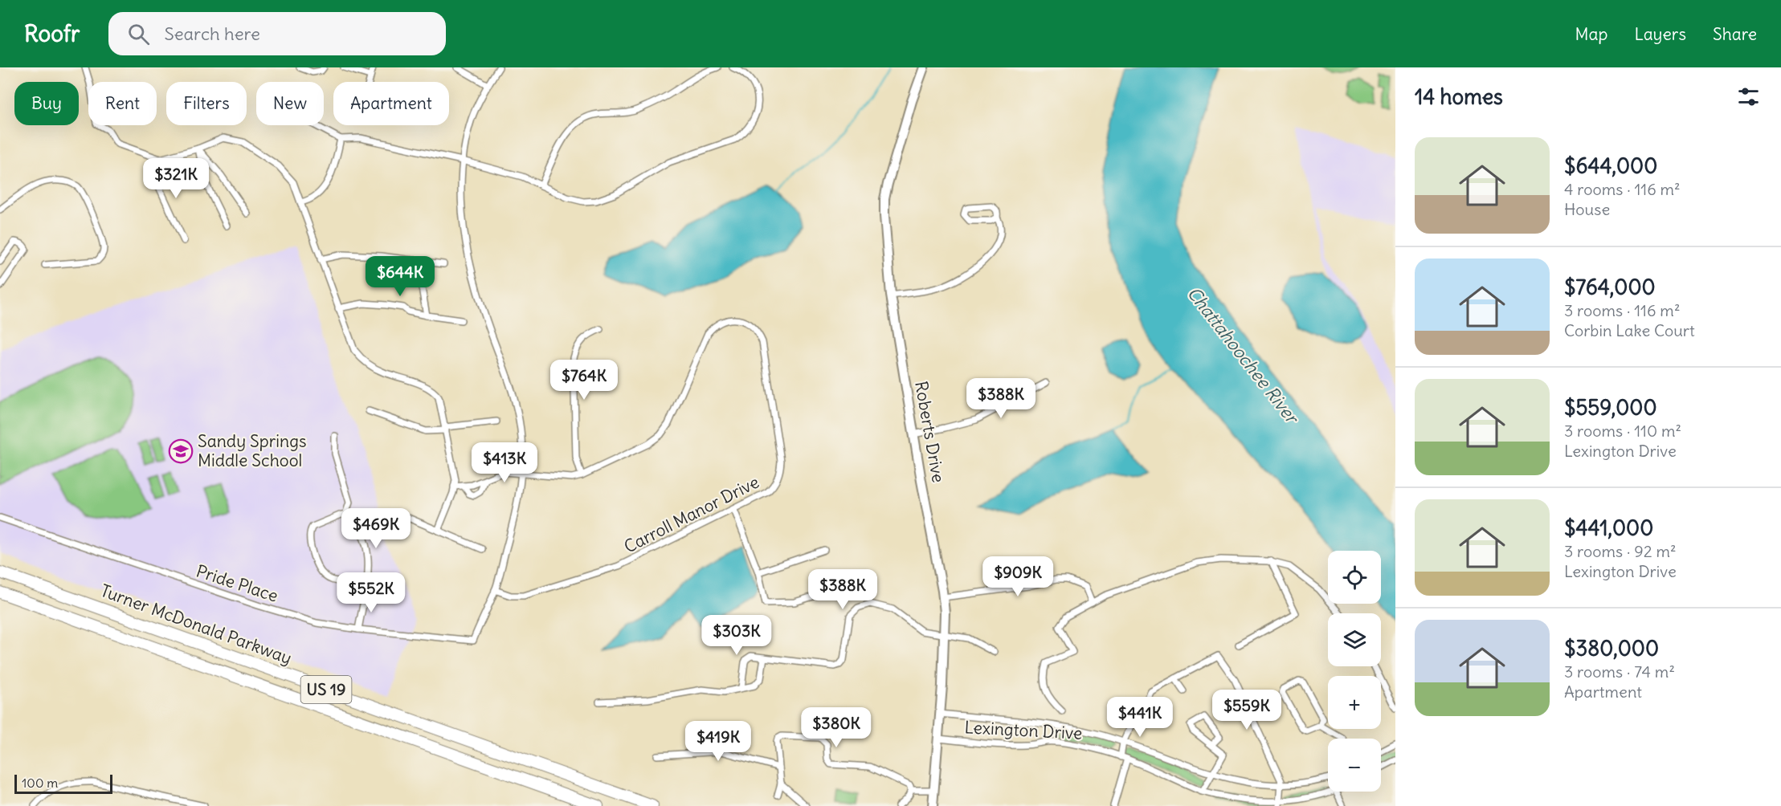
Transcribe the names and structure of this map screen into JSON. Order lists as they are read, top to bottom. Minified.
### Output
{"streets":{"highway":["Turner McDonald Parkway","US 19"],"street":["Roberts Drive","Carroll Manor Drive","Pride Place","Lexington Drive"]},"crossings":[["Roberts Drive","Lexington Drive"],["Carroll Manor Drive","Pride Place"]],"water":["Chattahoochee River"],"places":{"school or university":["Sandy Springs Middle School"]},"scale_bar":"100 m","page":{"header":"Roofr","search":"Search here","nav":["Map","Layers","Share"],"heading":"14 homes","chip":["Buy","Rent","Filters","New","Apartment"],"list":[{"name":"$644,000","note":"4 rooms · 116 m² · House"},{"name":"$764,000","note":"3 rooms · 116 m² · Corbin Lake Court"},{"name":"$559,000","note":"3 rooms · 110 m² · Lexington Drive"},{"name":"$441,000","note":"3 rooms · 92 m² · Lexington Drive"},{"name":"$380,000","note":"3 rooms · 74 m² · Apartment"}],"price":["$321K","$644K","$764K","$388K","$413K","$469K","$909K","$388K","$552K","$303K","$559K","$441K","$380K","$419K"],"map_buttons":["+","−"],"scale":"100 m"}}
